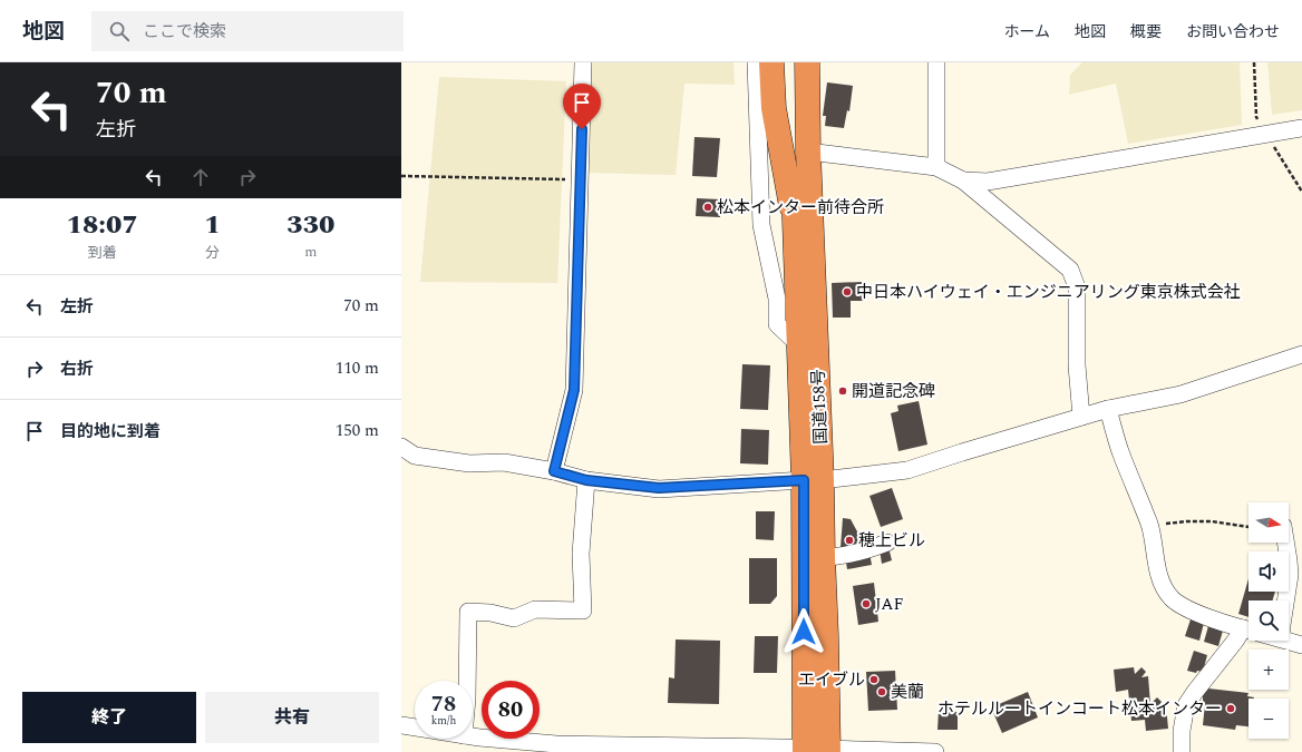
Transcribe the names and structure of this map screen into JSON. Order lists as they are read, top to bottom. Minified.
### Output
{"streets":{"highway":["国道158号"]},"places":["松本インター前待合所","中日本ハイウェイ・エンジニアリング東京株式会社","開道記念碑","穂上ビル","JAF","エイブル","美蘭","ホテルルートインコート松本インター"],"north":"right","page":{"header":"地図","search":"ここで検索","nav":["ホーム","地図","概要","お問い合わせ"],"turn":["70 m","左折"],"eta":["18:07","到着","1","分","330","m"],"list":[{"name":"左折","value":"70 m"},{"name":"右折","value":"110 m"},{"name":"目的地に到着","value":"150 m"}],"map_buttons":["+","−"],"speed":"78 km/h","limit":"80","buttons":["終了","共有"]}}
